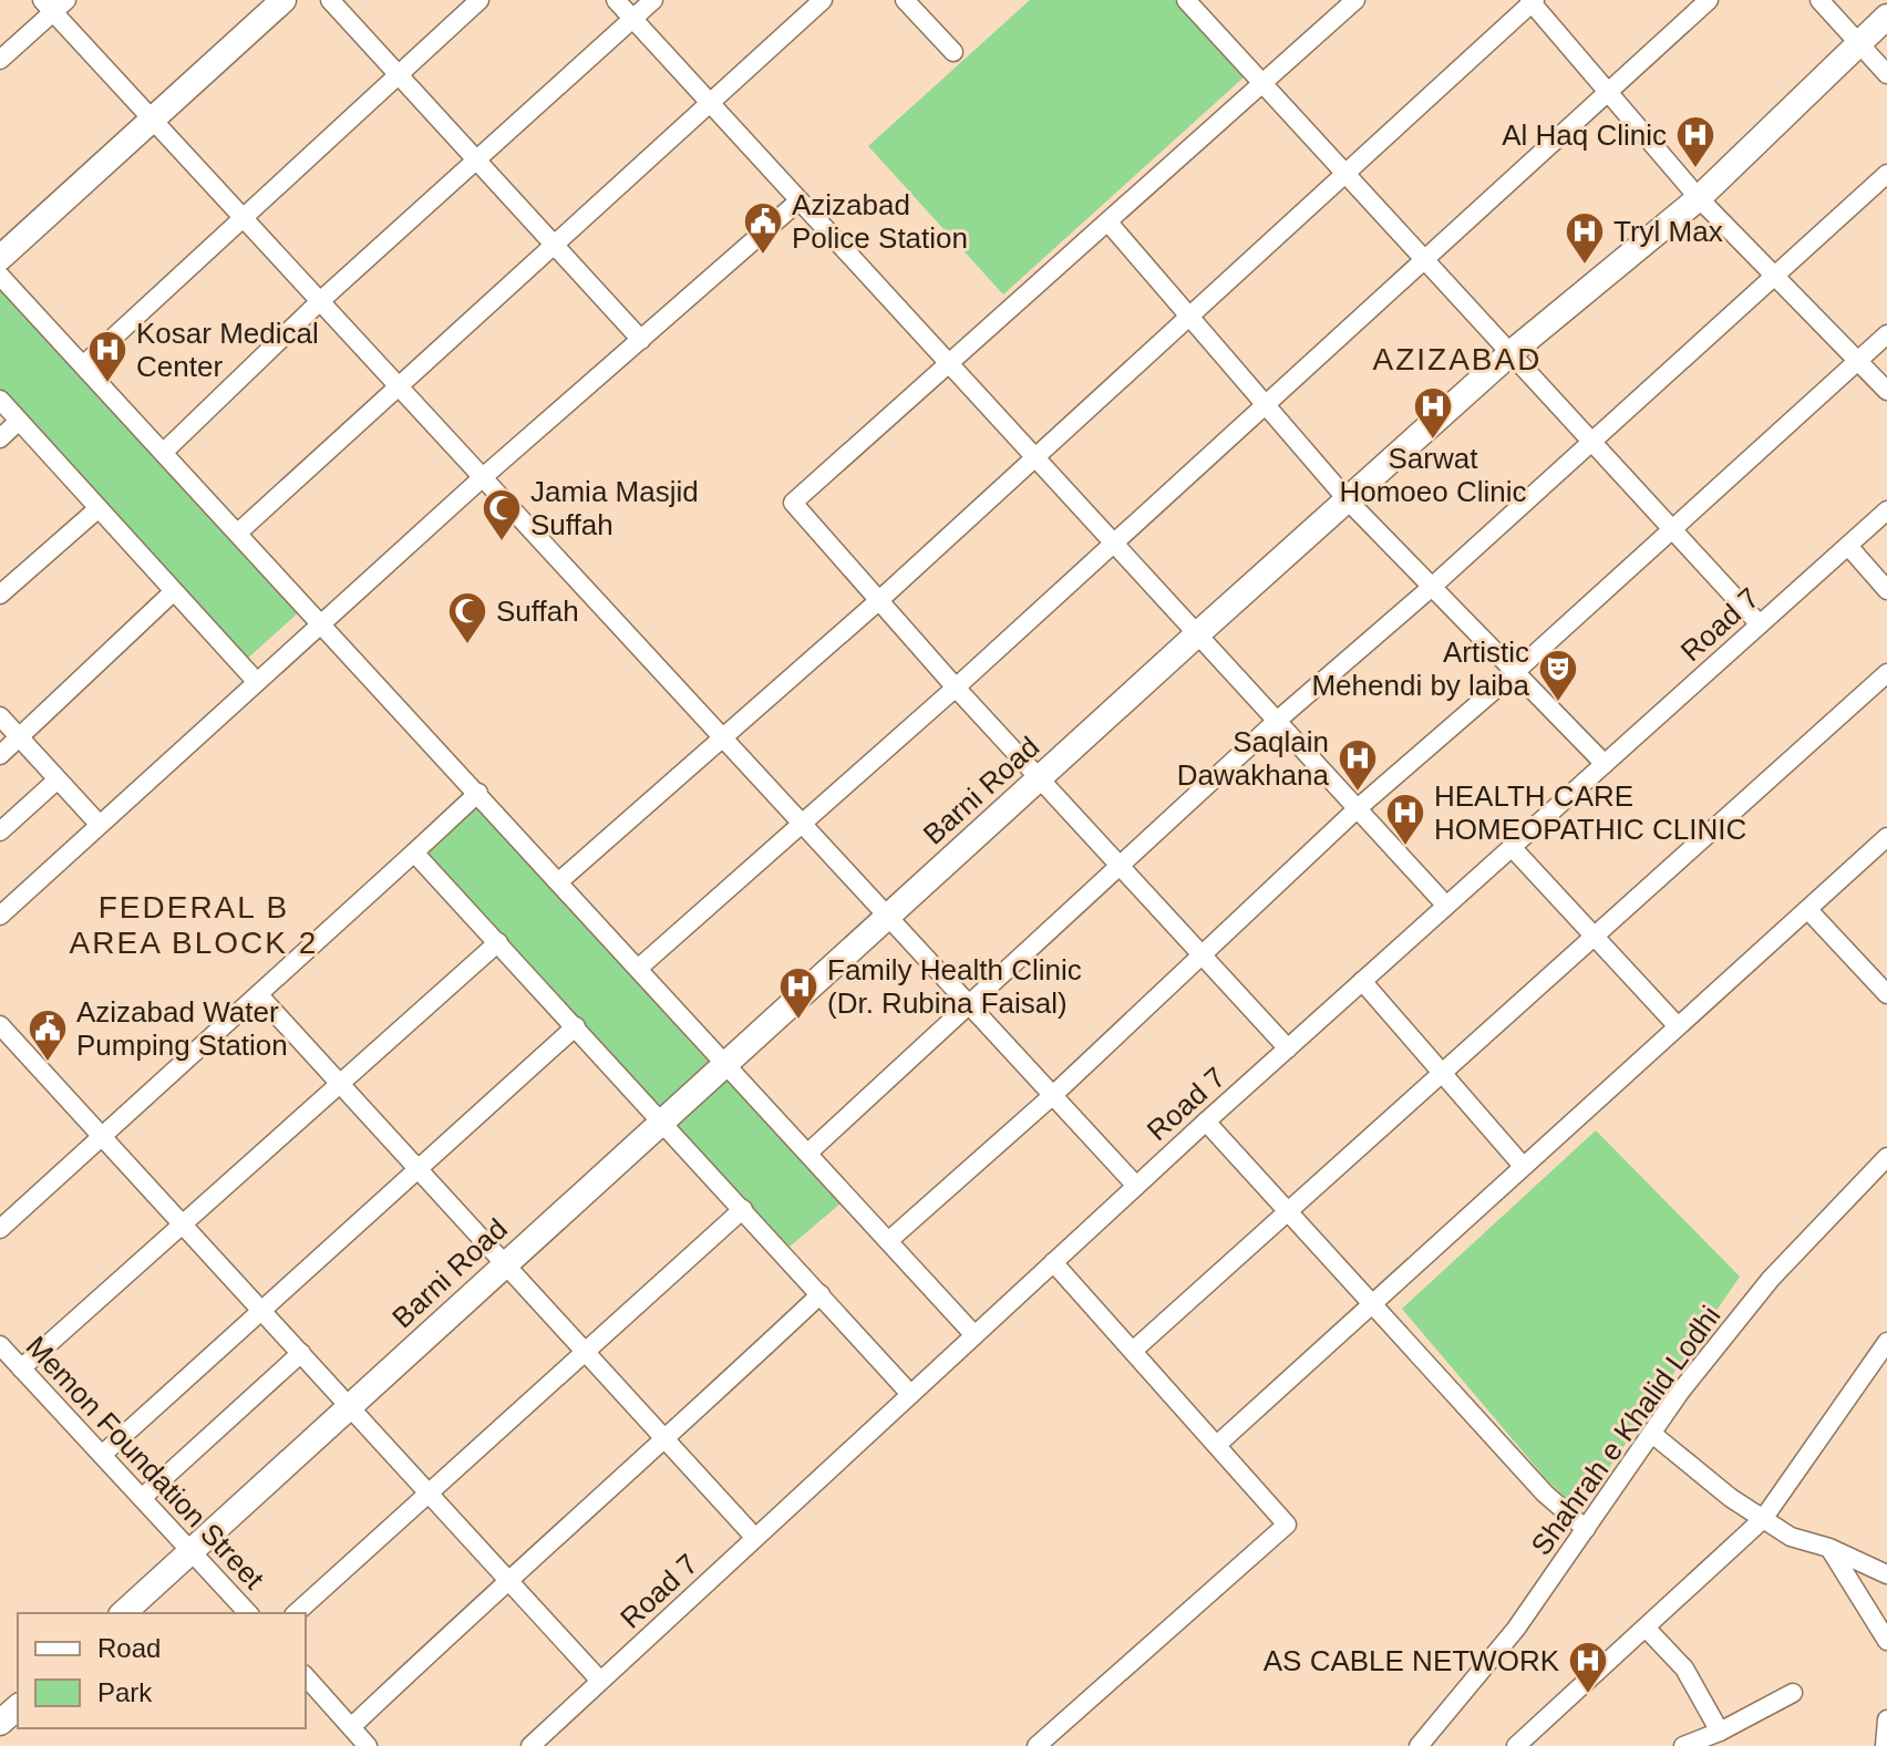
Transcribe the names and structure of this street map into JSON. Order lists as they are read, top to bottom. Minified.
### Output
{"streets":{"street":["Road 7","Barni Road","Shahrah e Khalid Lodhi","Memon Foundation Street"]},"crossings":[["Barni Road","Memon Foundation Street"]],"districts":["AZIZABAD","FEDERAL B AREA BLOCK 2"],"places":{"hospital":["Al Haq Clinic","Tryl Max","Kosar Medical Center","Sarwat Homoeo Clinic","Saqlain Dawakhana","HEALTH CARE HOMEOPATHIC CLINIC","Family Health Clinic (Dr. Rubina Faisal)","AS CABLE NETWORK"],"public building":["Azizabad Police Station","Azizabad Water Pumping Station"],"mosque":["Jamia Masjid Suffah","Suffah"],"theatre":["Artistic Mehendi by laiba"]},"legend":["Road","Park"]}
